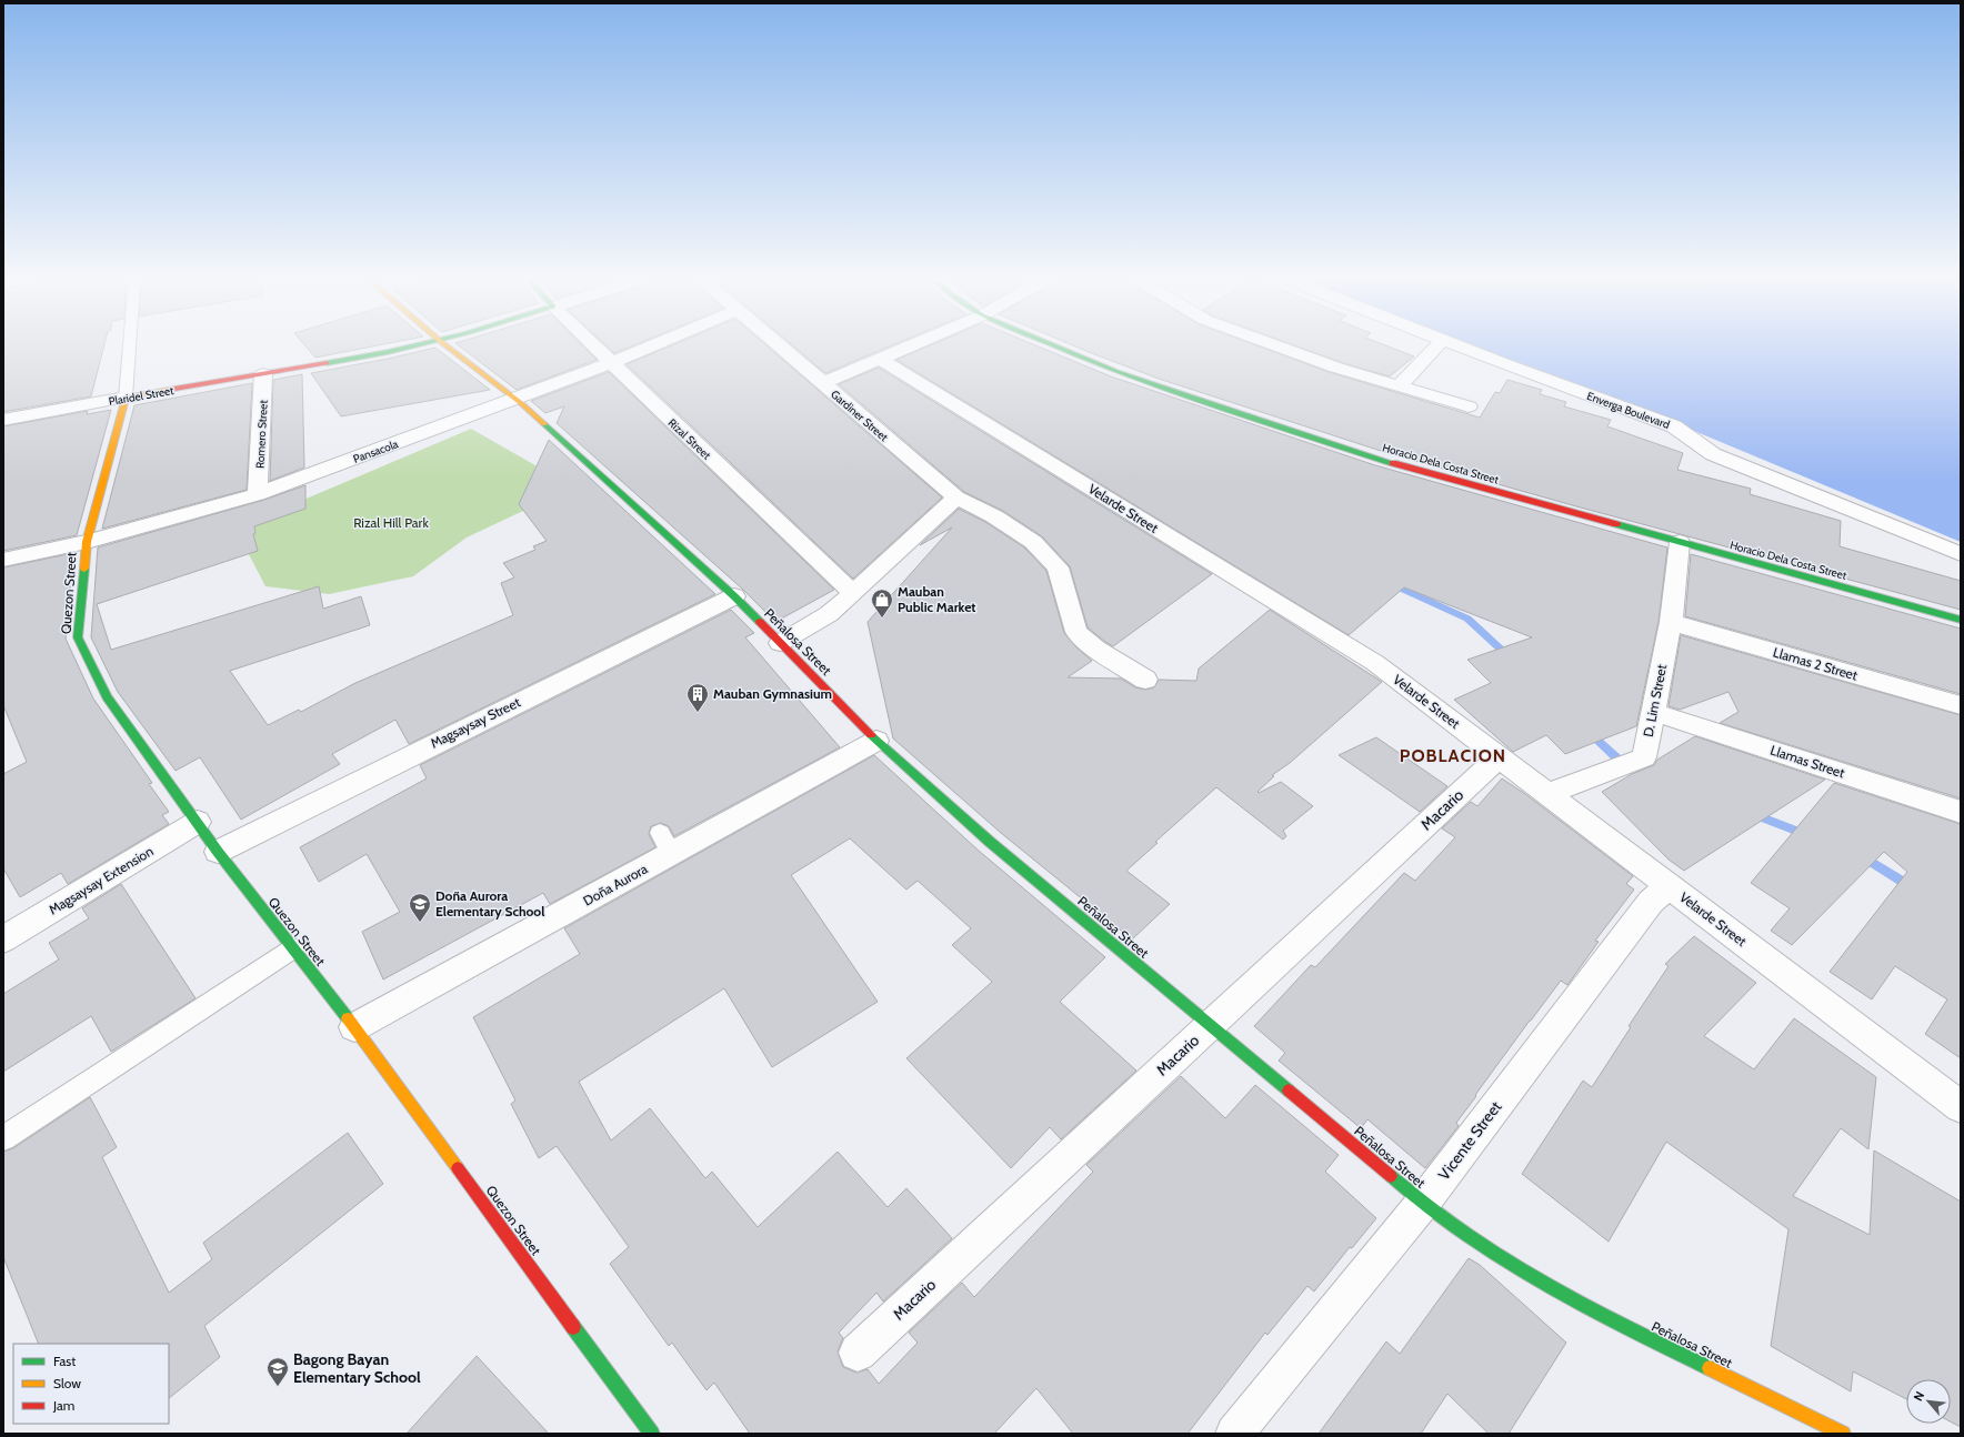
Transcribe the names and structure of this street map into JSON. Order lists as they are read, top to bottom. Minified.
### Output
{"streets":{"street":["Plaridel Street","Enverga Boulevard","Gardiner Street","Romero Street","Rizal Street","Pansacola","Horacio Dela Costa Street","Velarde Street","Quezon Street","Peñalosa Street","Llamas 2 Street","D. Lim Street","Magsaysay Street","Llamas Street","Macario","Magsaysay Extension","Doña Aurora","Vicente Street"]},"crossings":[["Plaridel Street","Romero Street"],["Plaridel Street","Quezon Street"],["Romero Street","Pansacola"],["Rizal Street","Pansacola"],["Pansacola","Quezon Street"],["Pansacola","Peñalosa Street"],["Horacio Dela Costa Street","D. Lim Street"],["Velarde Street","D. Lim Street"],["Velarde Street","Macario"],["Velarde Street","Vicente Street"],["Quezon Street","Magsaysay Street"],["Quezon Street","Magsaysay Extension"],["Quezon Street","Doña Aurora"],["Peñalosa Street","Magsaysay Street"],["Peñalosa Street","Macario"],["Peñalosa Street","Doña Aurora"],["Peñalosa Street","Vicente Street"],["Llamas 2 Street","D. Lim Street"],["D. Lim Street","Llamas Street"]],"districts":["POBLACION"],"parks":["Rizal Hill Park"],"places":{"shop":["Mauban Public Market"],"building":["Mauban Gymnasium"],"school or university":["Doña Aurora Elementary School","Bagong Bayan Elementary School"]},"legend":["Fast","Slow","Jam"],"north":"top left"}
